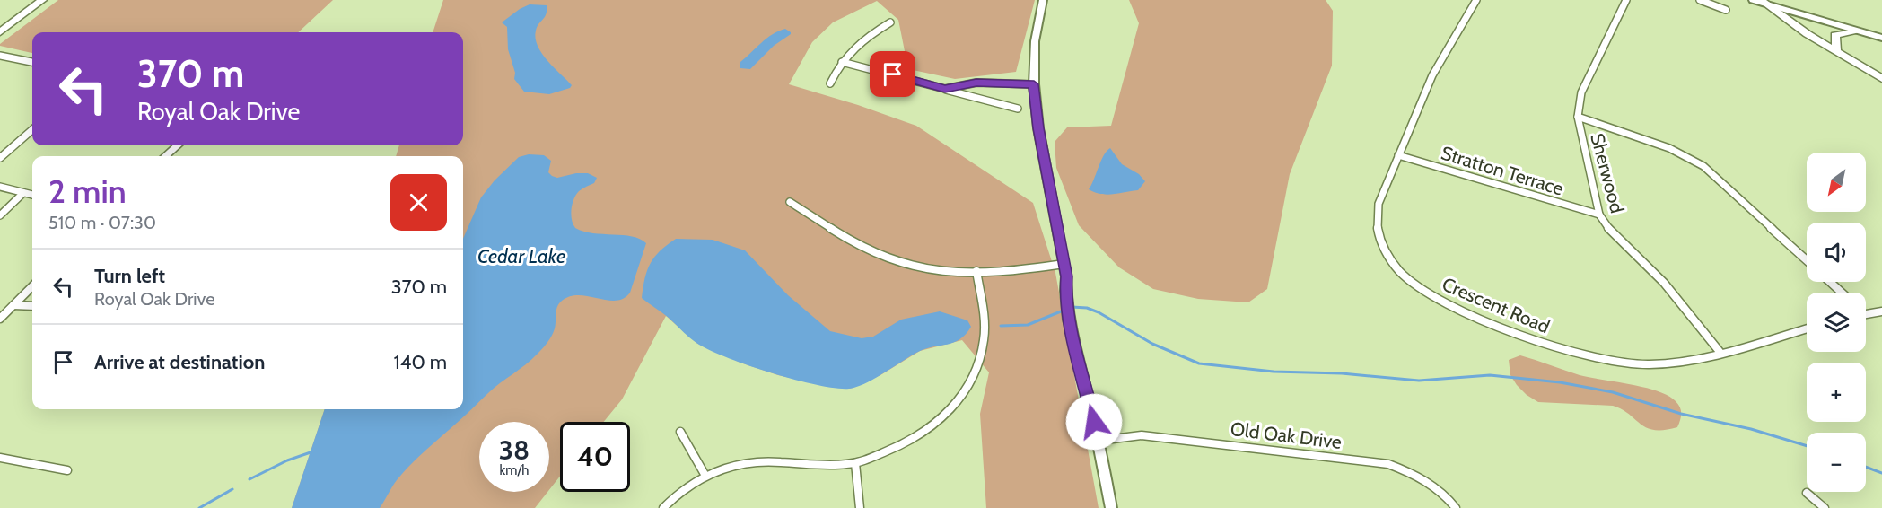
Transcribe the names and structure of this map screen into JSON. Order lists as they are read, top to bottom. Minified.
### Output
{"streets":{"street":["Stratton Terrace","Sherwood","Crescent Road","Old Oak Drive"]},"crossings":[["Stratton Terrace","Sherwood"],["Stratton Terrace","Crescent Road"],["Sherwood","Crescent Road"]],"water":["Cedar Lake"],"north":"bottom left","page":{"turn":["370 m","Royal Oak Drive"],"map_buttons":["+","−"],"heading":["2 min","510 m · 07:30"],"list":[{"name":"Turn left","note":"Royal Oak Drive","value":"370 m"},{"name":"Arrive at destination","value":"140 m"}],"speed":"38 km/h","limit":"40"}}
